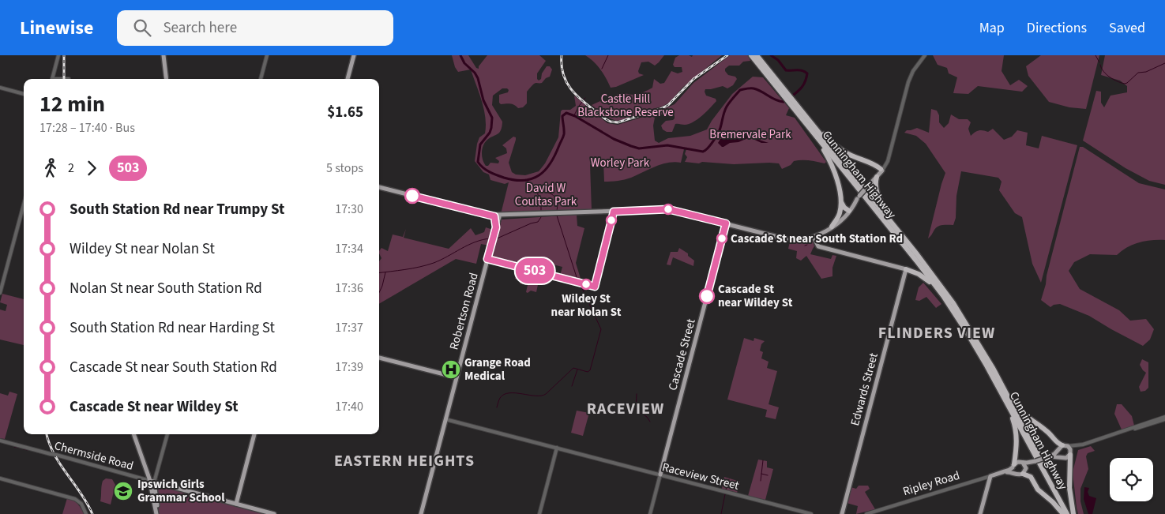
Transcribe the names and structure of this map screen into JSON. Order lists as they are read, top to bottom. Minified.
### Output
{"streets":{"highway":["Cunningham Highway"],"main road":["Robertson Road","Cascade Street","Edwards Street","Chermside Road","Ripley Road"],"street":["Raceview Street"]},"crossings":[["Robertson Road","Raceview Street"],["Cascade Street","Raceview Street"]],"districts":["FLINDERS VIEW","RACEVIEW","EASTERN HEIGHTS"],"parks":["Castle Hill Blackstone Reserve","Bremervale Park","Worley Park","David W Coultas Park"],"places":{"other":["Cascade St near South Station Rd","Wildey St near Nolan St","Cascade St near Wildey St"],"hospital":["Grange Road Medical"],"school or university":["Ipswich Girls Grammar School"]},"lines":["bus line 503"],"page":{"header":"Linewise","search":"Search here","nav":["Map","Directions","Saved"],"on_map":"503","heading":["12 min","17:28 – 17:40 · Bus","$1.65"],"legs":["2","503","5 stops"],"list":[{"name":"South Station Rd near Trumpy St","value":"17:30"},{"name":"Wildey St near Nolan St","value":"17:34"},{"name":"Nolan St near South Station Rd","value":"17:36"},{"name":"South Station Rd near Harding St","value":"17:37"},{"name":"Cascade St near South Station Rd","value":"17:39"},{"name":"Cascade St near Wildey St","value":"17:40"}]}}
